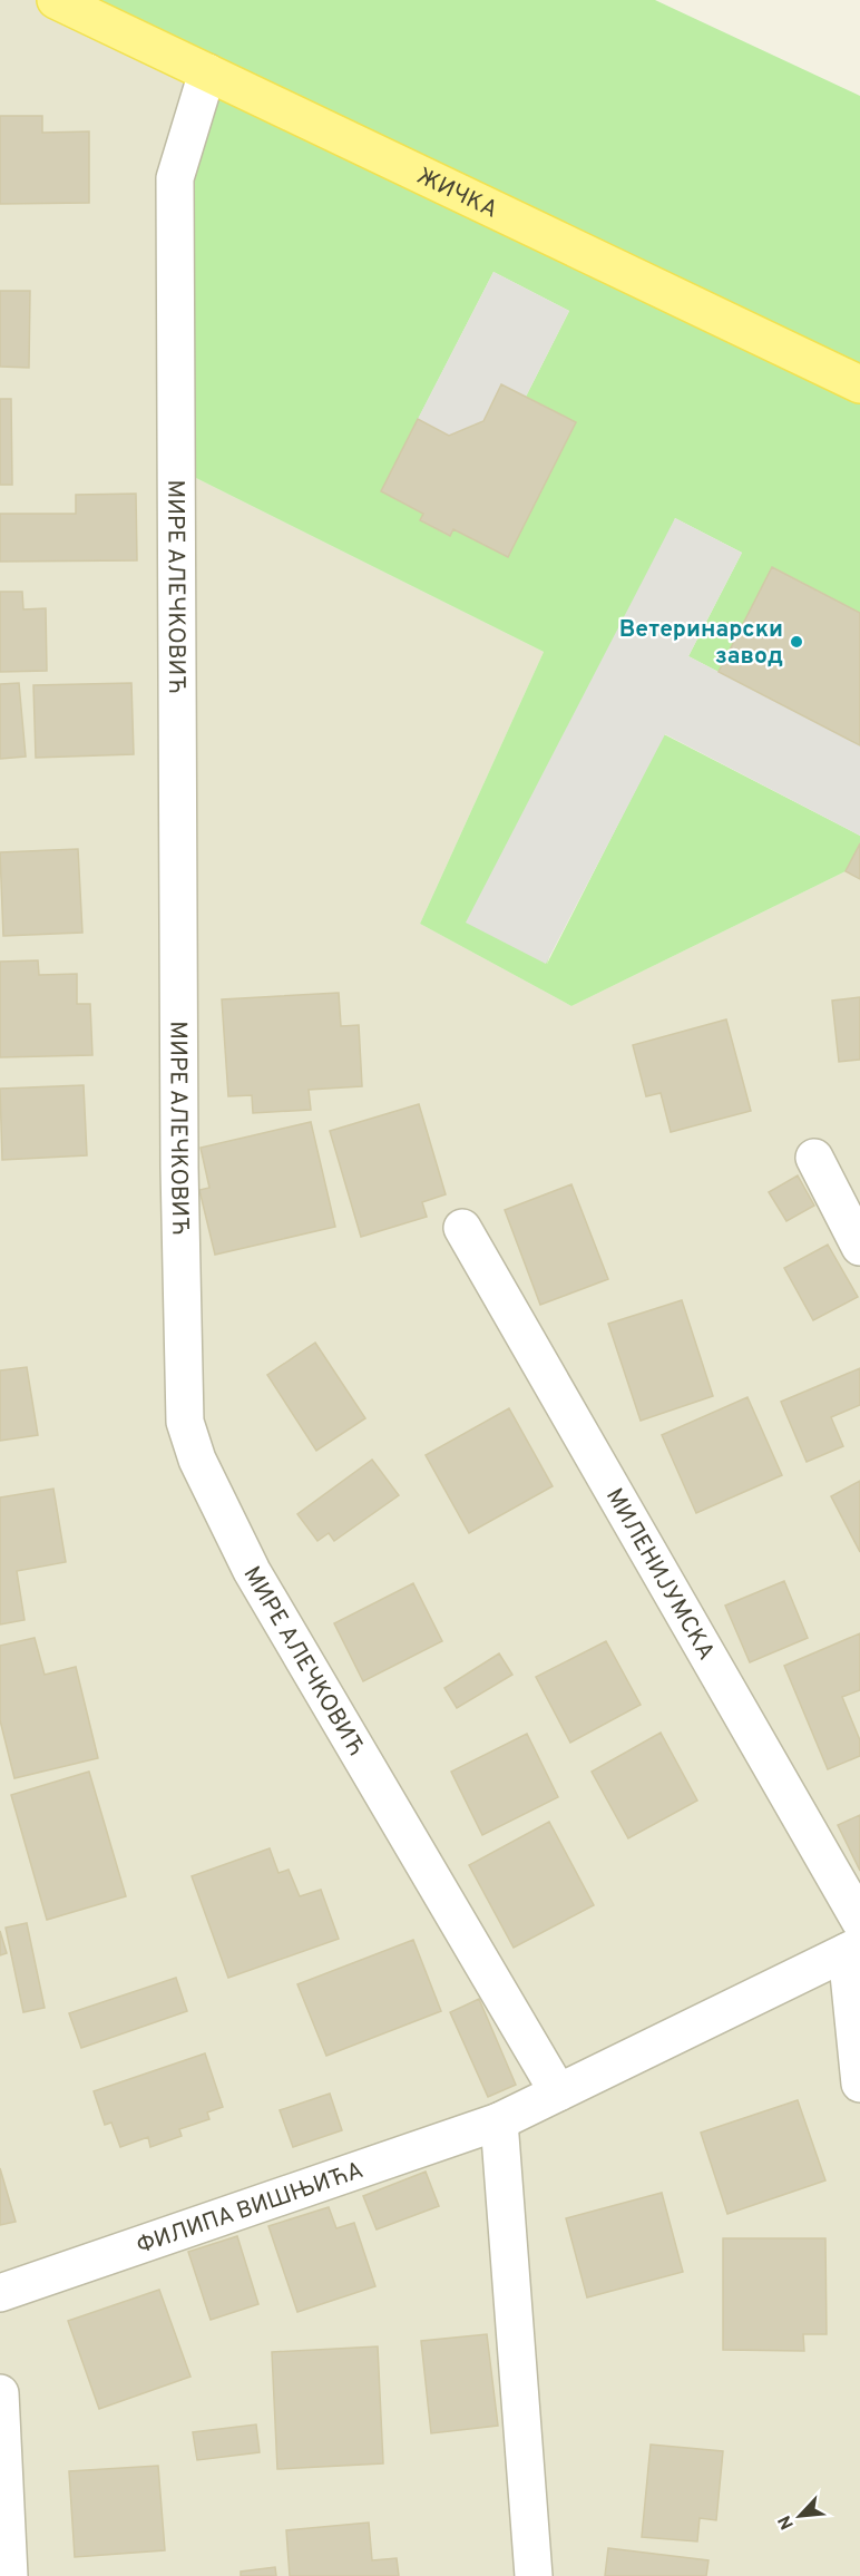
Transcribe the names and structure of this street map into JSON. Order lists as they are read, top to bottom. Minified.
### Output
{"streets":{"main road":["ЖИЧКА"],"street":["МИРЕ АЛЕЧКОВИЋ","МИЛЕНИЈУМСКА","ФИЛИПА ВИШЊИЋА"]},"crossings":[["ЖИЧКА","МИРЕ АЛЕЧКОВИЋ"],["МИРЕ АЛЕЧКОВИЋ","ФИЛИПА ВИШЊИЋА"],["МИЛЕНИЈУМСКА","ФИЛИПА ВИШЊИЋА"]],"places":["Ветеринарски завод"],"north":"bottom left"}
